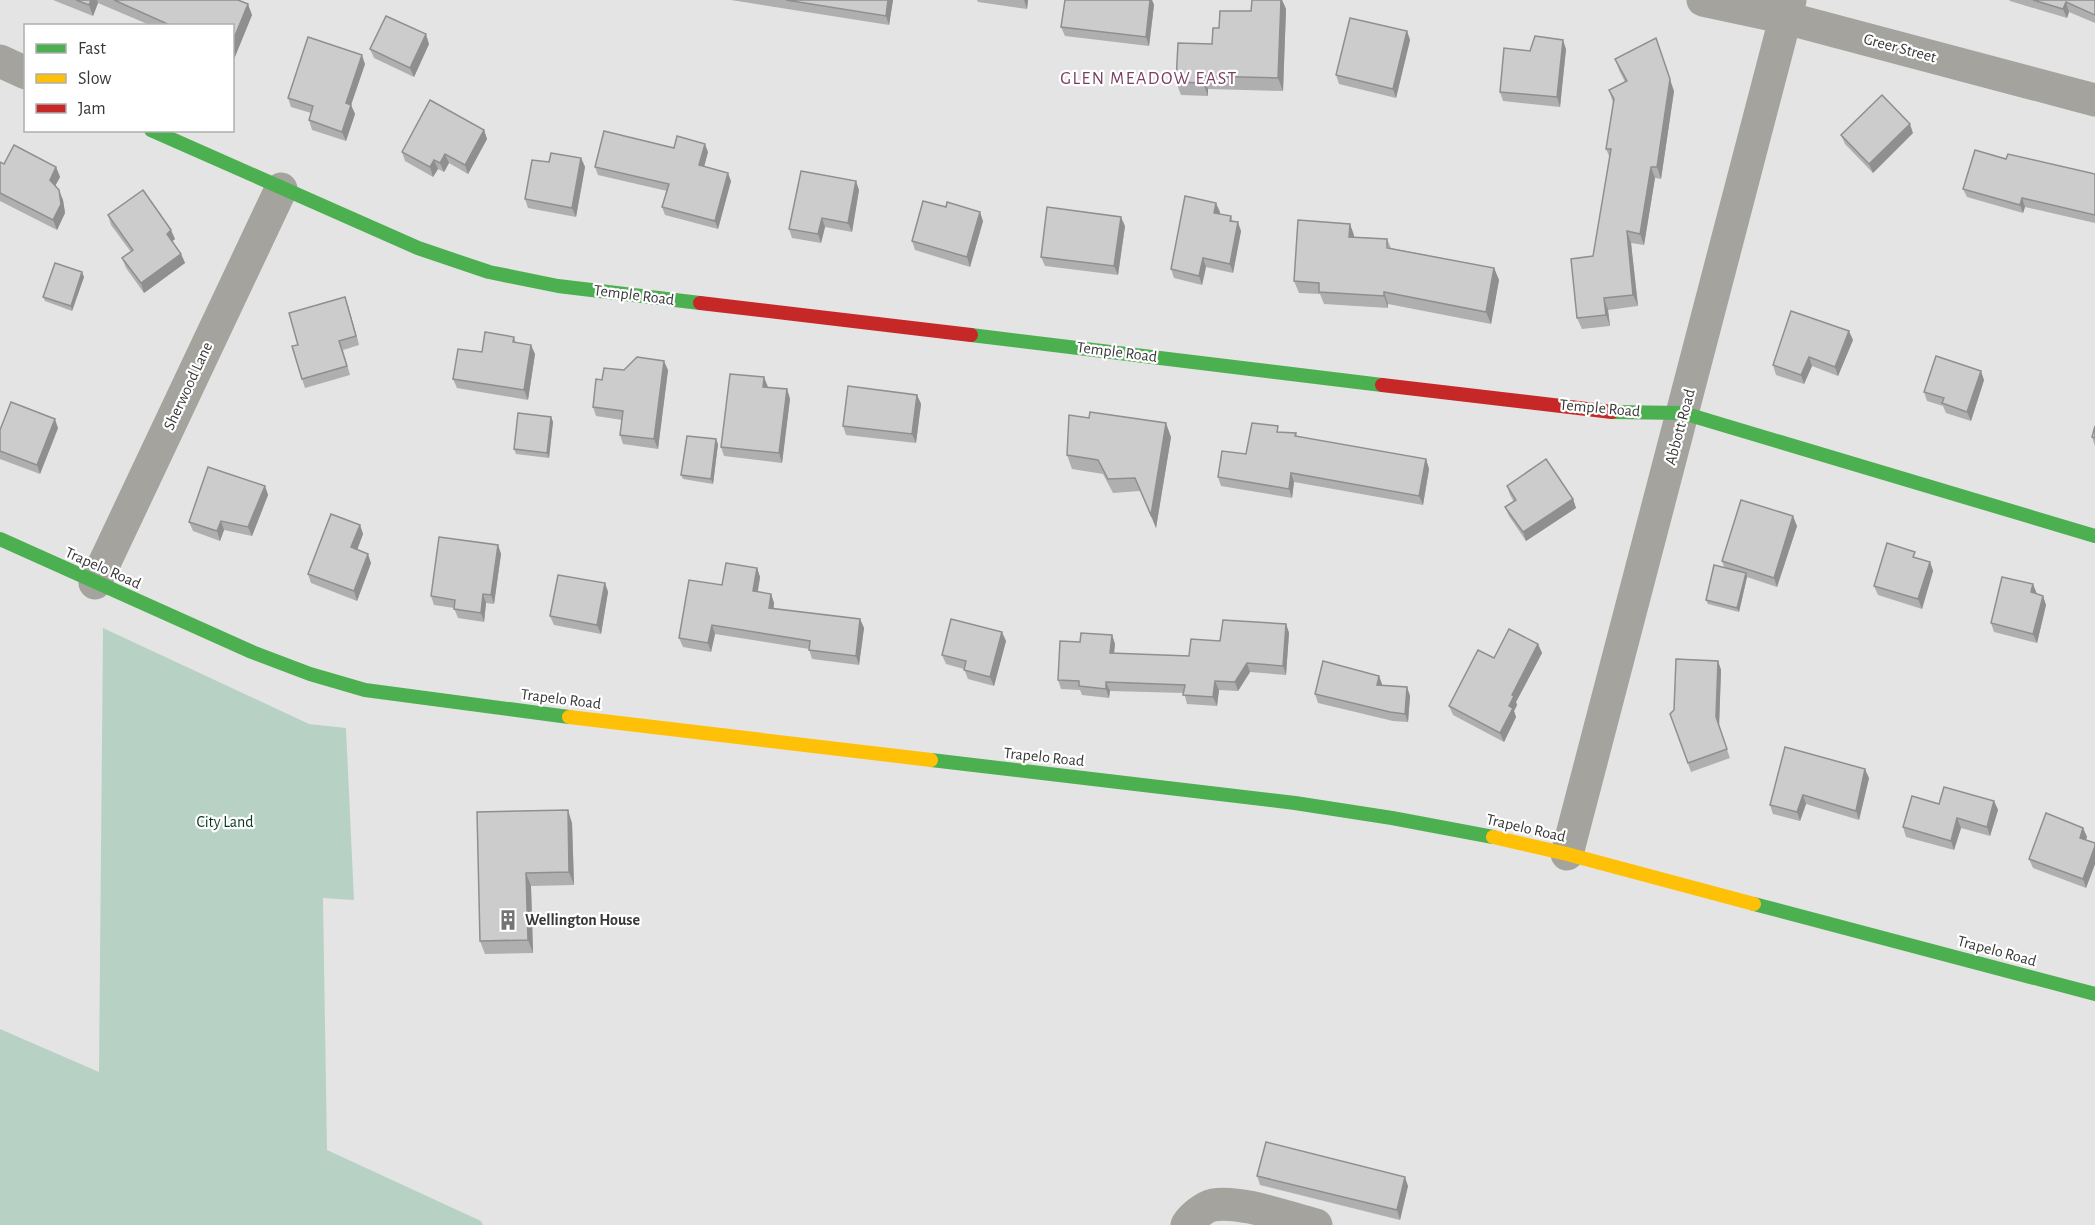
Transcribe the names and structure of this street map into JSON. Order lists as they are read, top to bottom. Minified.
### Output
{"streets":{"main road":["Temple Road","Trapelo Road"],"street":["Greer Street","Sherwood Lane","Abbott Road"]},"crossings":[["Greer Street","Abbott Road"],["Temple Road","Sherwood Lane"],["Temple Road","Abbott Road"],["Sherwood Lane","Trapelo Road"],["Abbott Road","Trapelo Road"]],"districts":["GLEN MEADOW EAST"],"parks":["City Land"],"places":{"building":["Wellington House"]},"legend":["Fast","Slow","Jam"]}
